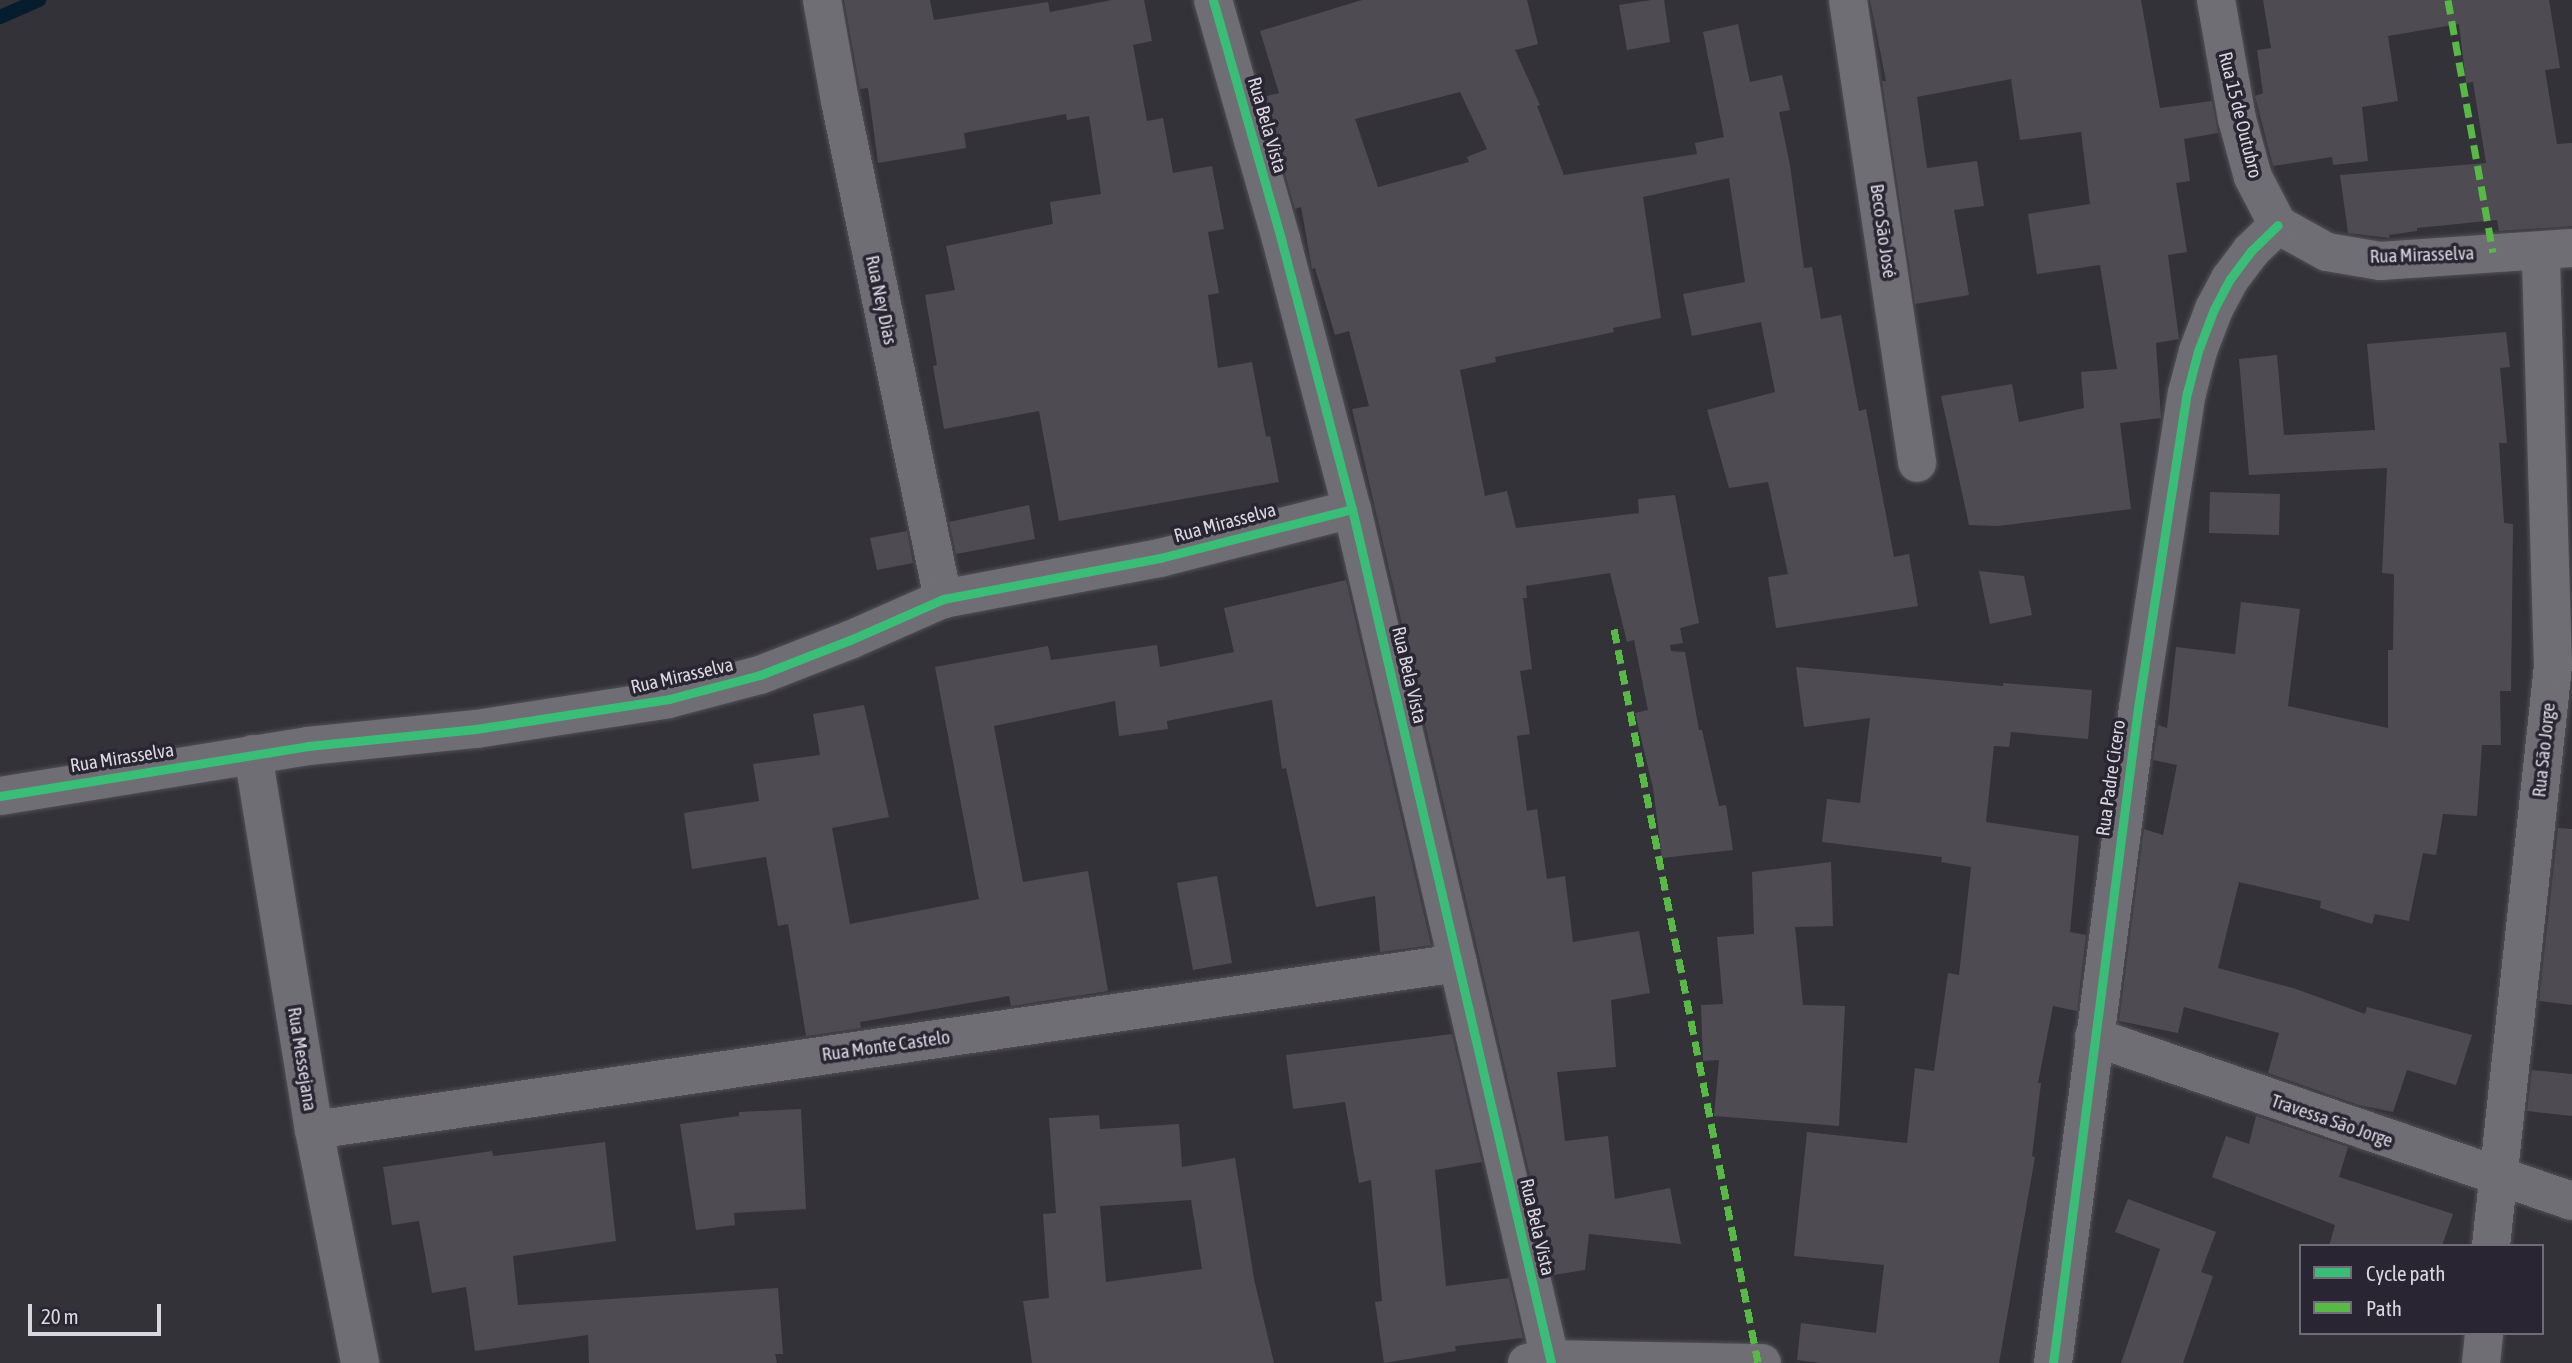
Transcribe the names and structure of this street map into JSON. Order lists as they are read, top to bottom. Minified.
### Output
{"streets":{"street":["Rua 15 de Outubro","Rua Bela Vista","Beco São José","Rua Mirasselva","Rua Ney Dias","Rua São Jorge","Rua Padre Cicero","Rua Monte Castelo","Rua Messejana","Travessa São Jorge"]},"crossings":[["Rua 15 de Outubro","Rua Mirasselva"],["Rua 15 de Outubro","Rua Padre Cicero"],["Rua Bela Vista","Rua Mirasselva"],["Rua Bela Vista","Rua Monte Castelo"],["Rua Mirasselva","Rua Ney Dias"],["Rua Mirasselva","Rua São Jorge"],["Rua Mirasselva","Rua Padre Cicero"],["Rua Mirasselva","Rua Messejana"],["Rua São Jorge","Travessa São Jorge"],["Rua Padre Cicero","Travessa São Jorge"],["Rua Monte Castelo","Rua Messejana"]],"legend":["Cycle path","Path"],"scale_bar":"20 m"}
